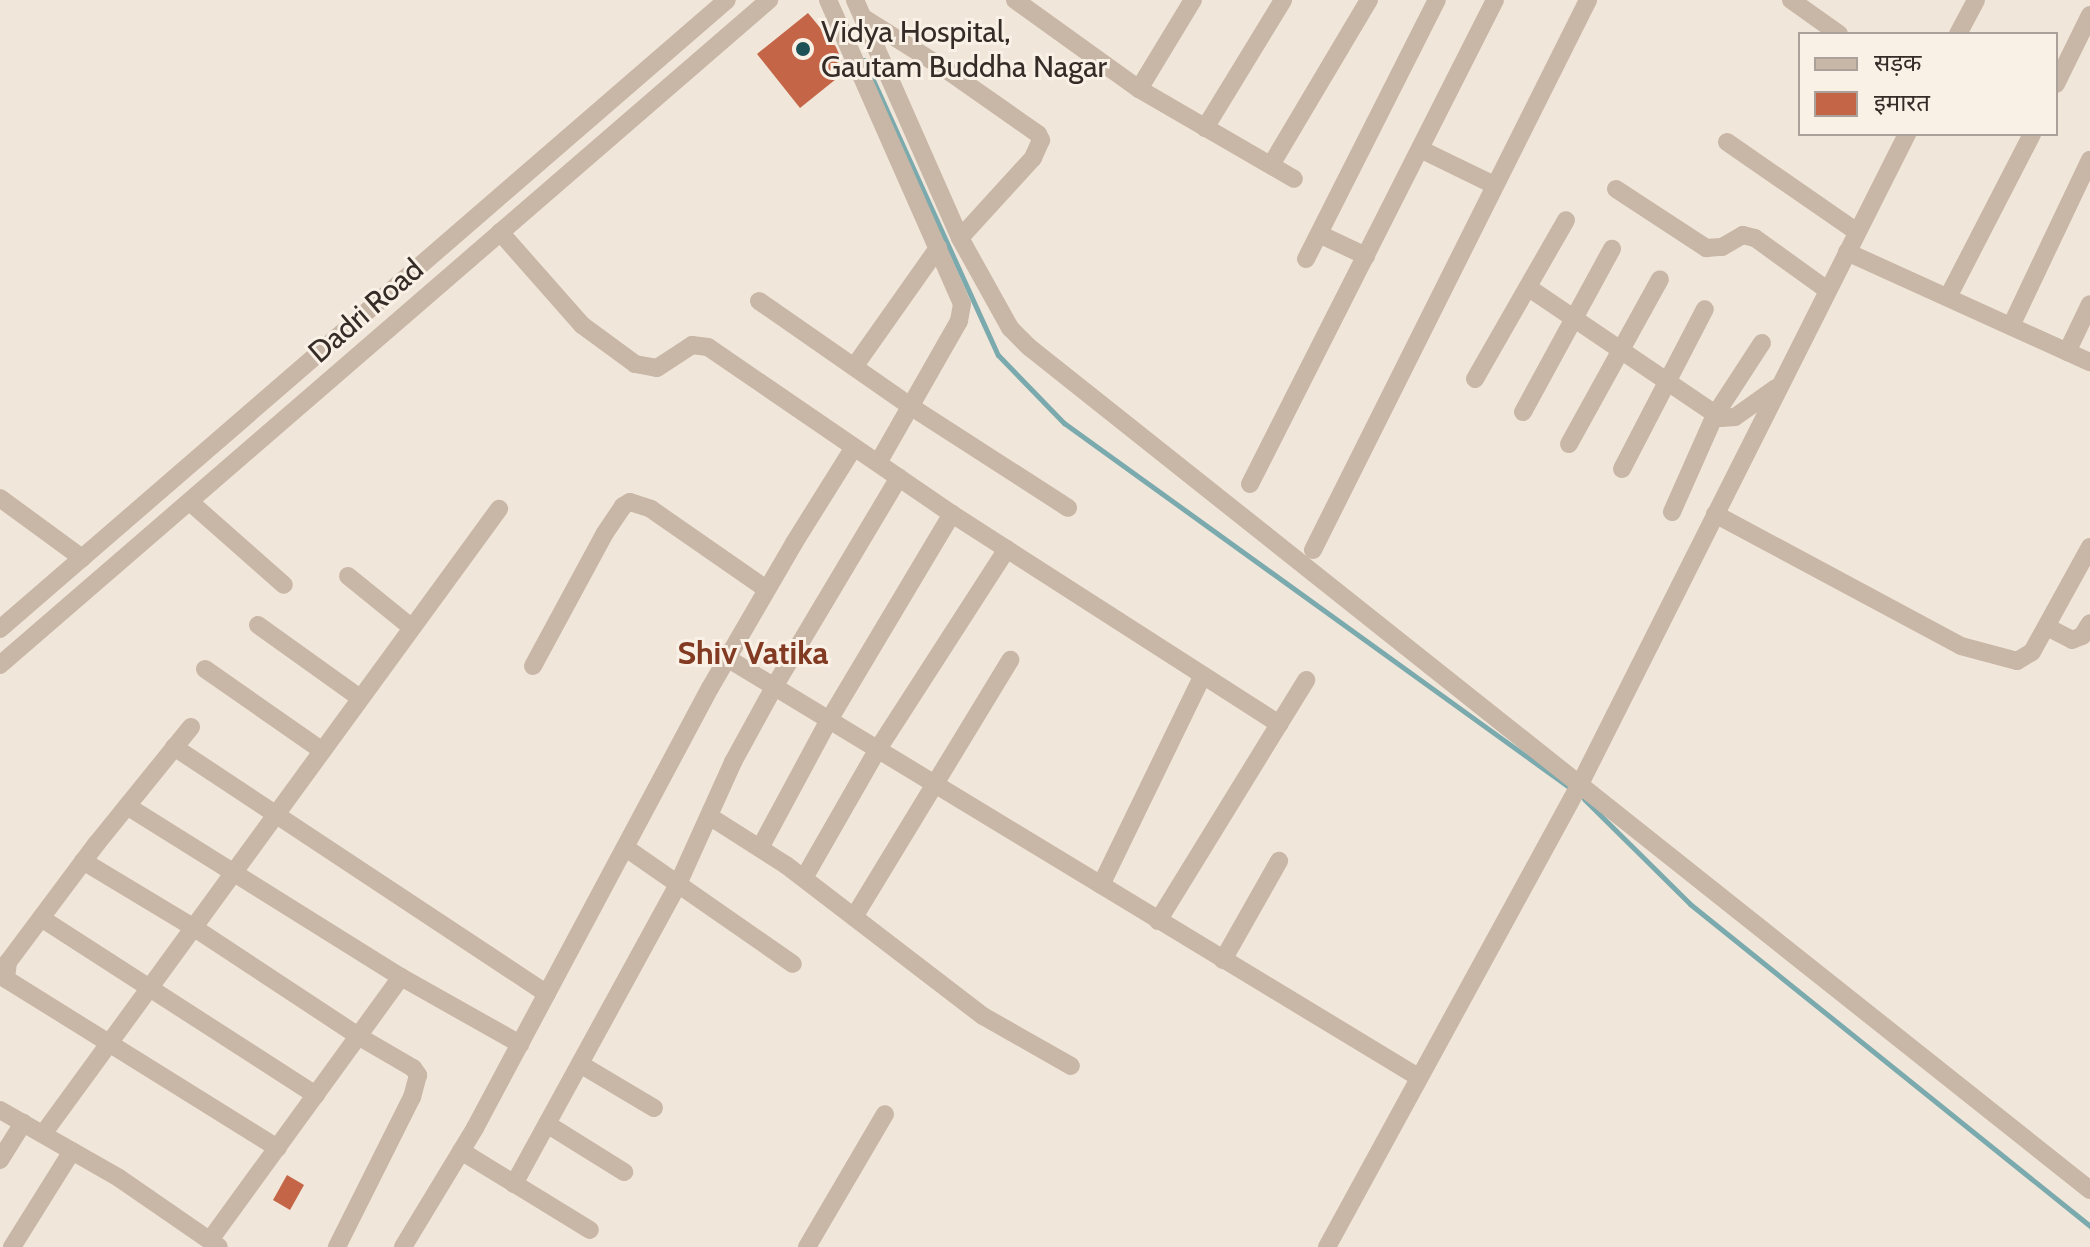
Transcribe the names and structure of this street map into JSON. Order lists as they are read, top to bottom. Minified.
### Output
{"streets":{"street":["Dadri Road"]},"districts":["Shiv Vatika"],"places":["Vidya Hospital, Gautam Buddha Nagar"],"legend":["सड़क","इमारत"]}
